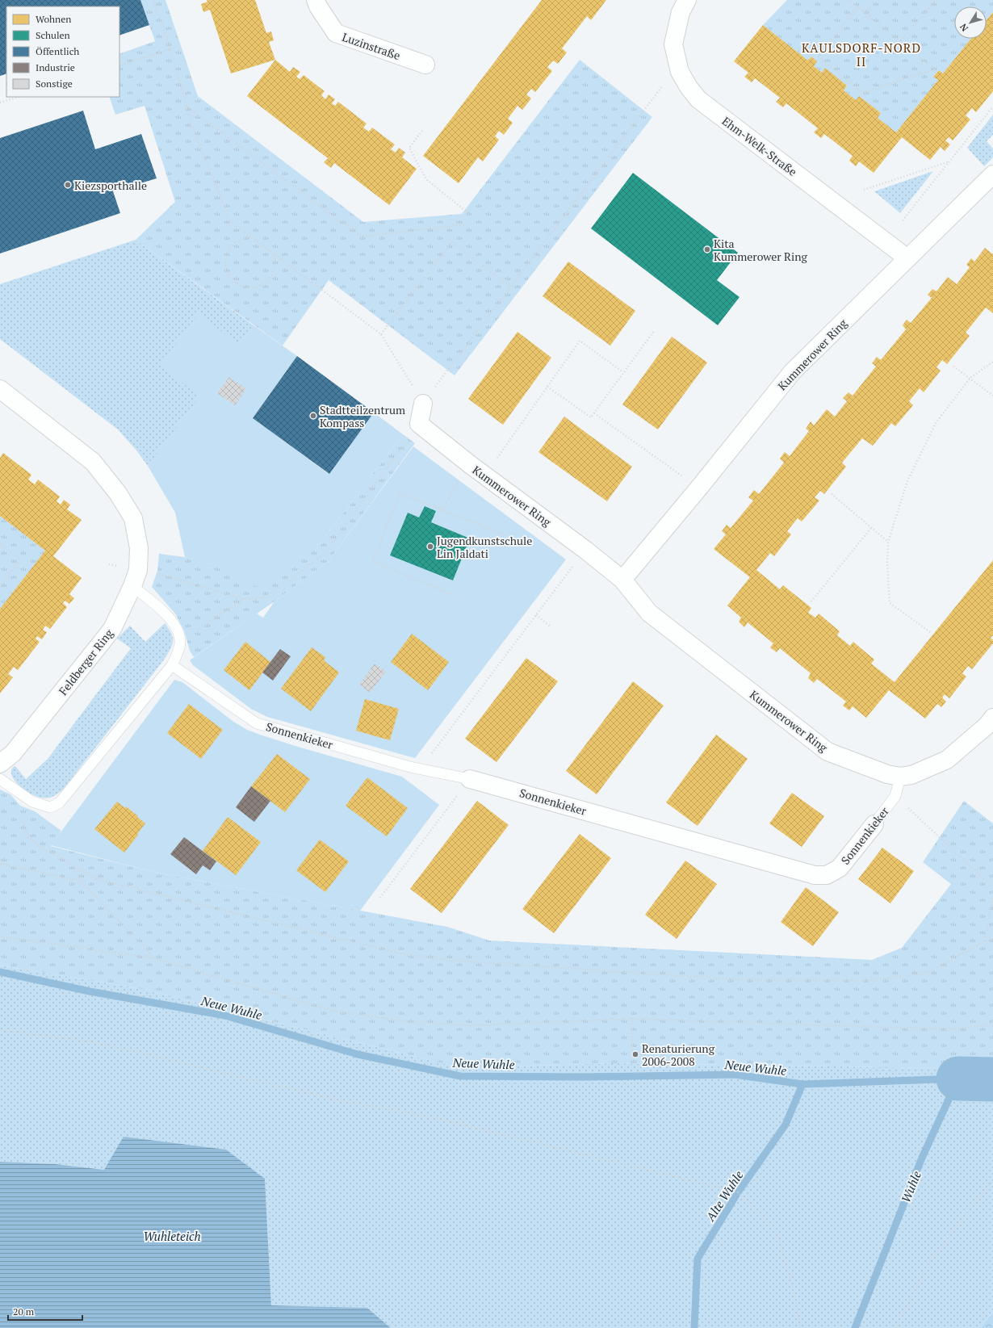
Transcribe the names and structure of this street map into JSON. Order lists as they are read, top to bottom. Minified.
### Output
{"streets":{"street":["Luzinstraße","Ehm-Welk-Straße","Kummerower Ring","Feldberger Ring","Sonnenkieker"]},"crossings":[["Ehm-Welk-Straße","Kummerower Ring"],["Kummerower Ring","Sonnenkieker"]],"districts":["KAULSDORF-NORD II"],"water":["Neue Wuhle","Wuhle","Alte Wuhle","Wuhleteich"],"places":["Kiezsporthalle","Kita Kummerower Ring","Stadtteilzentrum Kompass","Jugendkunstschule Lin Jaldati","Renaturierung 2006-2008"],"legend":["Wohnen","Schulen","Öffentlich","Industrie","Sonstige"],"scale_bar":"20 m","north":"bottom left"}
